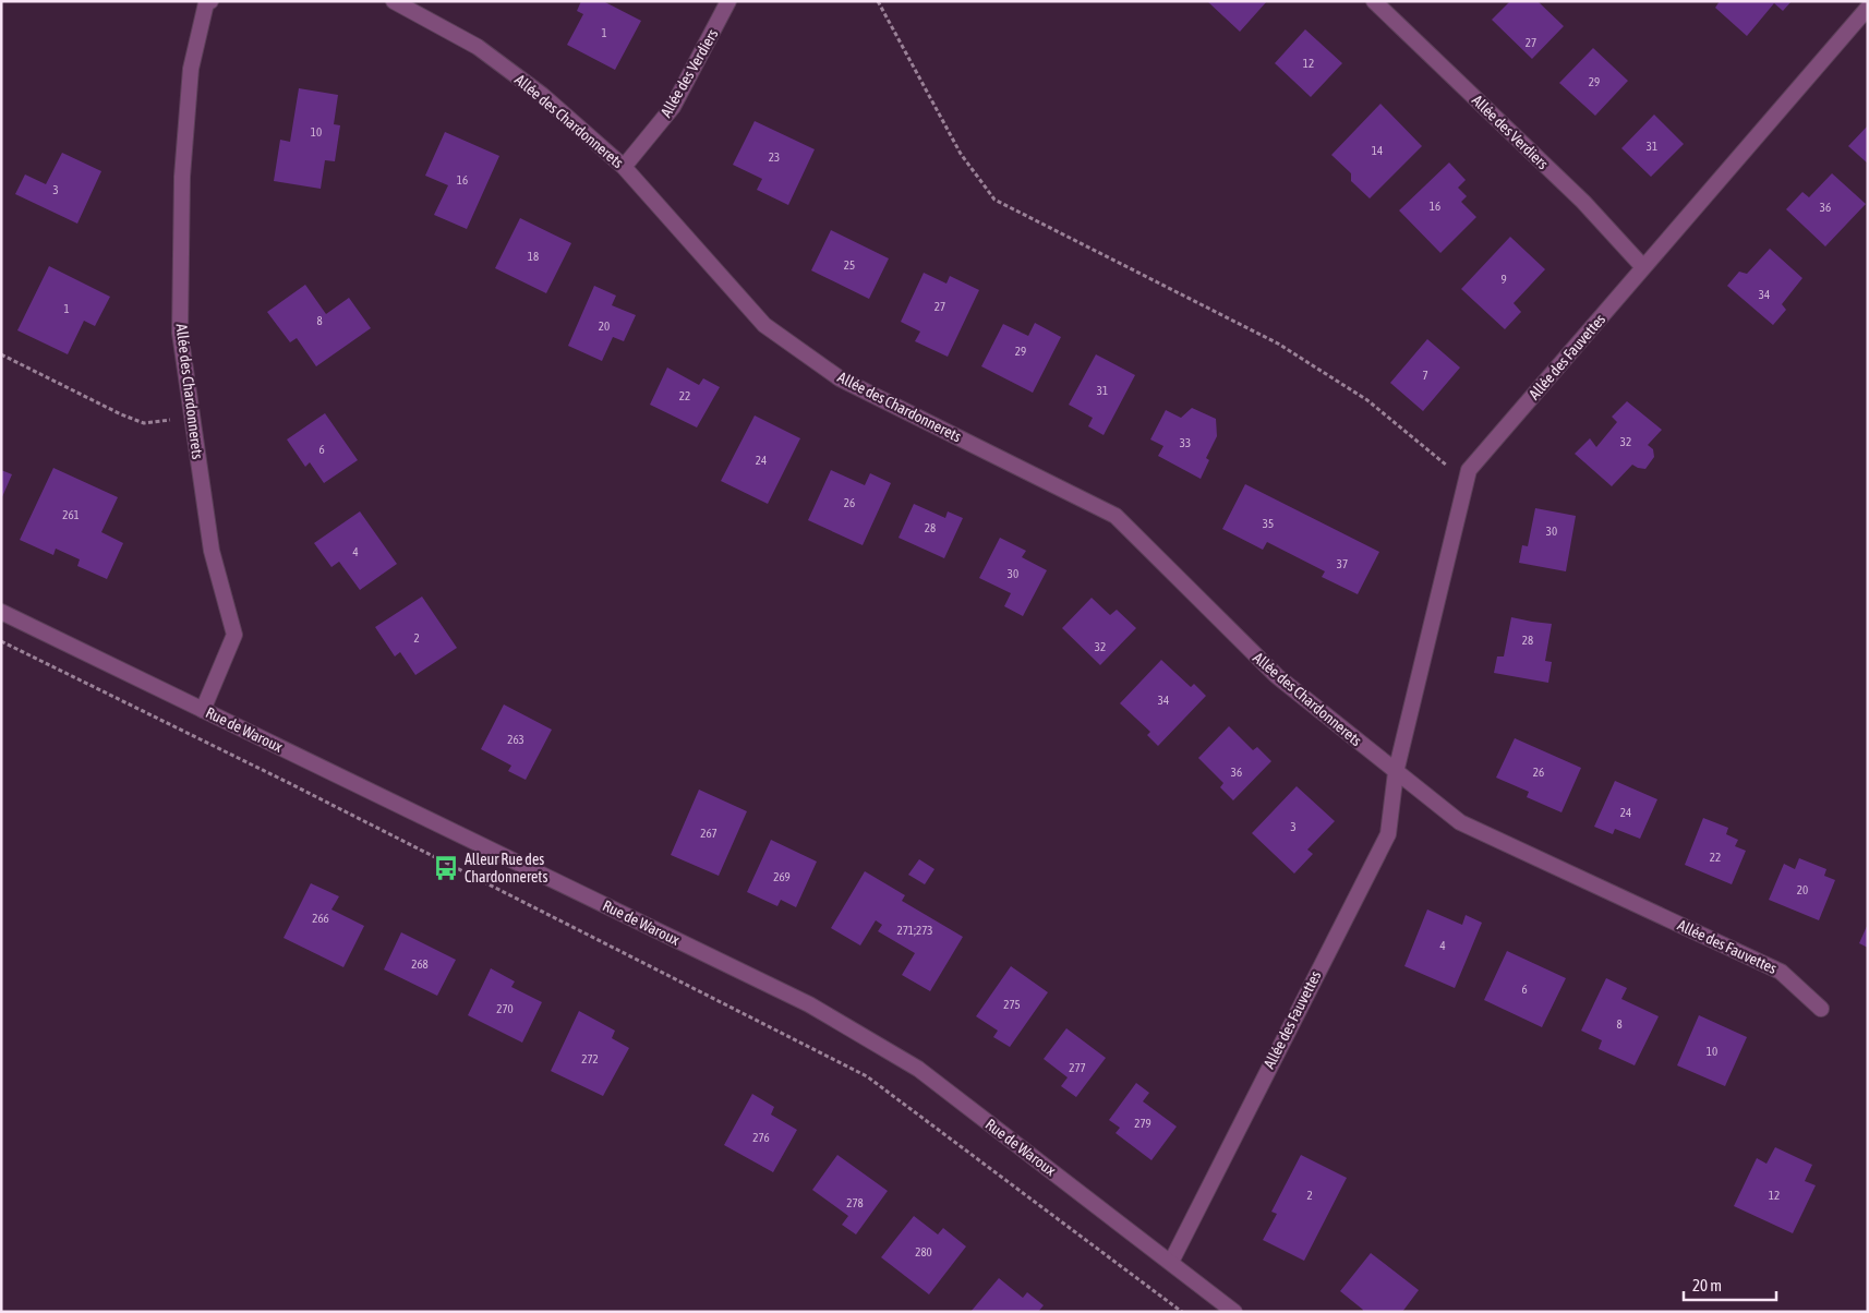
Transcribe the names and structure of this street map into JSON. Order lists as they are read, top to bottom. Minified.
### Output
{"streets":{"street":["Allée des Verdiers","Allée des Chardonnerets","Allée des Fauvettes","Rue de Waroux"]},"crossings":[["Allée des Verdiers","Allée des Chardonnerets"],["Allée des Verdiers","Allée des Fauvettes"],["Allée des Chardonnerets","Allée des Fauvettes"],["Allée des Chardonnerets","Rue de Waroux"],["Allée des Fauvettes","Rue de Waroux"]],"places":{"bus stop":["Alleur Rue des Chardonnerets"]},"house_numbers":["1","27","12","29","10","31","14","23","16","3","16","36","18","25","9","34","27","1","8","20","29","7","31","22","32","33","6","24","26","261","35","28","30","4","37","30","2","28","32","34","263","36","26","24","3","267","22","269","20","266","271;273","4","268","6","275","270","8","10","272","277","279","276","2","12","278","280"],"scale_bar":"20 m"}
